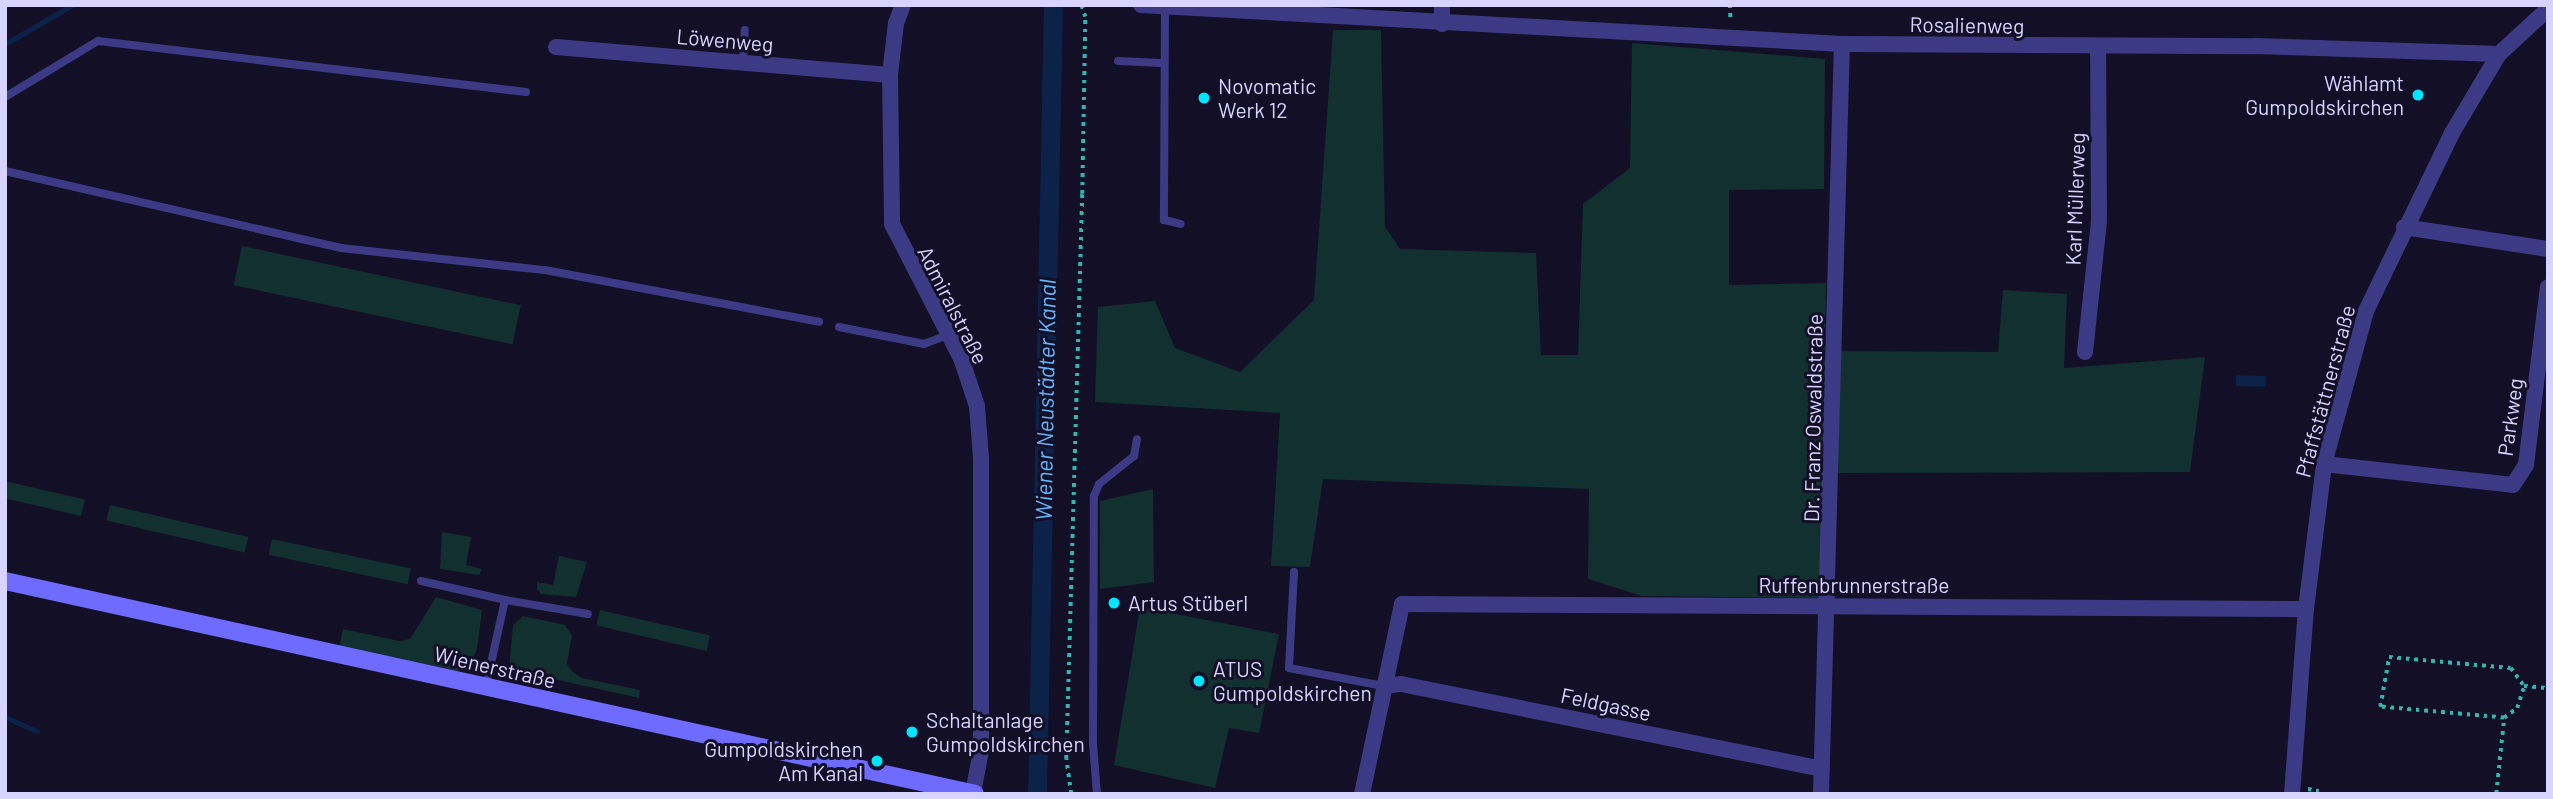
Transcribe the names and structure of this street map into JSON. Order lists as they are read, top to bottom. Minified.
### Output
{"streets":{"street":["Rosalienweg","Löwenweg","Karl Müllerweg","Admiralstraße","Pfaffstättnerstraße","Parkweg","Dr. Franz Oswaldstraße","Ruffenbrunnerstraße","Wienerstraße","Feldgasse"]},"crossings":[["Rosalienweg","Karl Müllerweg"],["Rosalienweg","Pfaffstättnerstraße"],["Rosalienweg","Dr. Franz Oswaldstraße"],["Löwenweg","Admiralstraße"],["Admiralstraße","Wienerstraße"],["Pfaffstättnerstraße","Parkweg"],["Pfaffstättnerstraße","Ruffenbrunnerstraße"],["Dr. Franz Oswaldstraße","Ruffenbrunnerstraße"],["Dr. Franz Oswaldstraße","Feldgasse"],["Ruffenbrunnerstraße","Feldgasse"]],"water":["Wiener Neustädter Kanal"],"places":["Wählamt Gumpoldskirchen","Novomatic Werk 12","Artus Stüberl","ATUS Gumpoldskirchen","Schaltanlage Gumpoldskirchen","Gumpoldskirchen Am Kanal"]}
